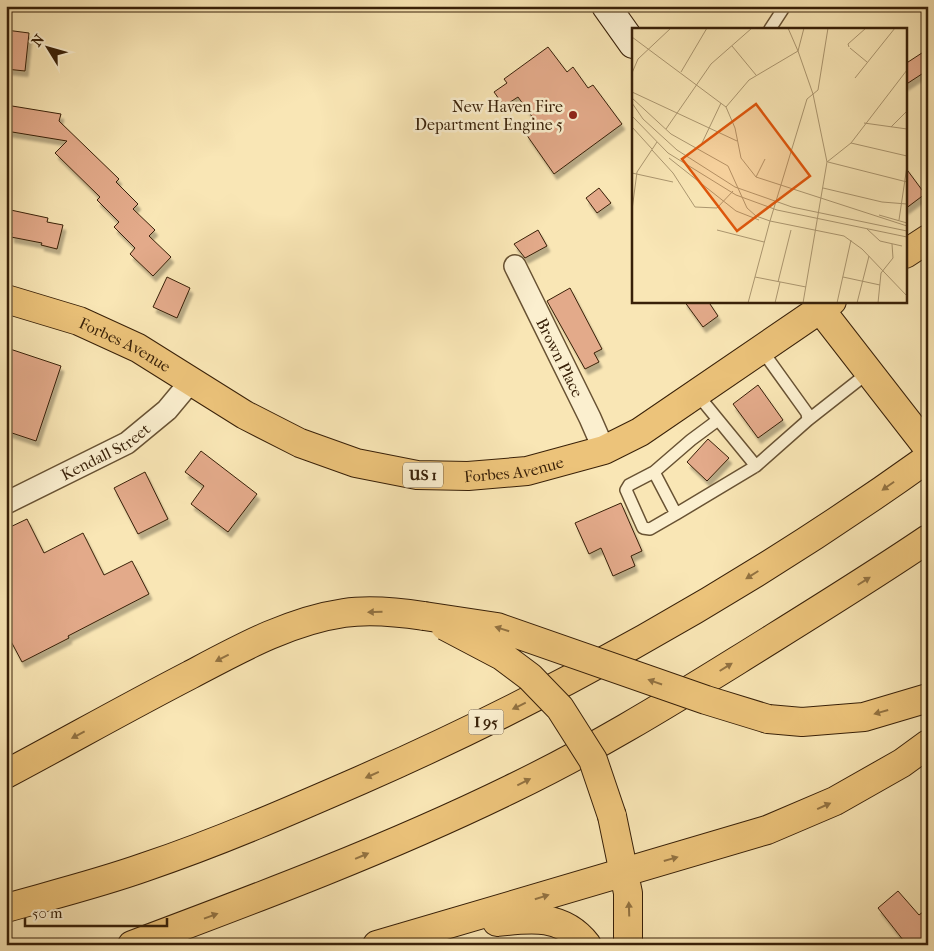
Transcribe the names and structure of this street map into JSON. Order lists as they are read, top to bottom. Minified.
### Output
{"streets":{"main road":["Forbes Avenue","US 1","I 95"],"street":["Brown Place","Kendall Street"]},"crossings":[["Forbes Avenue","Brown Place"],["Forbes Avenue","Kendall Street"]],"places":["New Haven Fire Department Engine 5"],"scale_bar":"50 m","north":"top left"}
